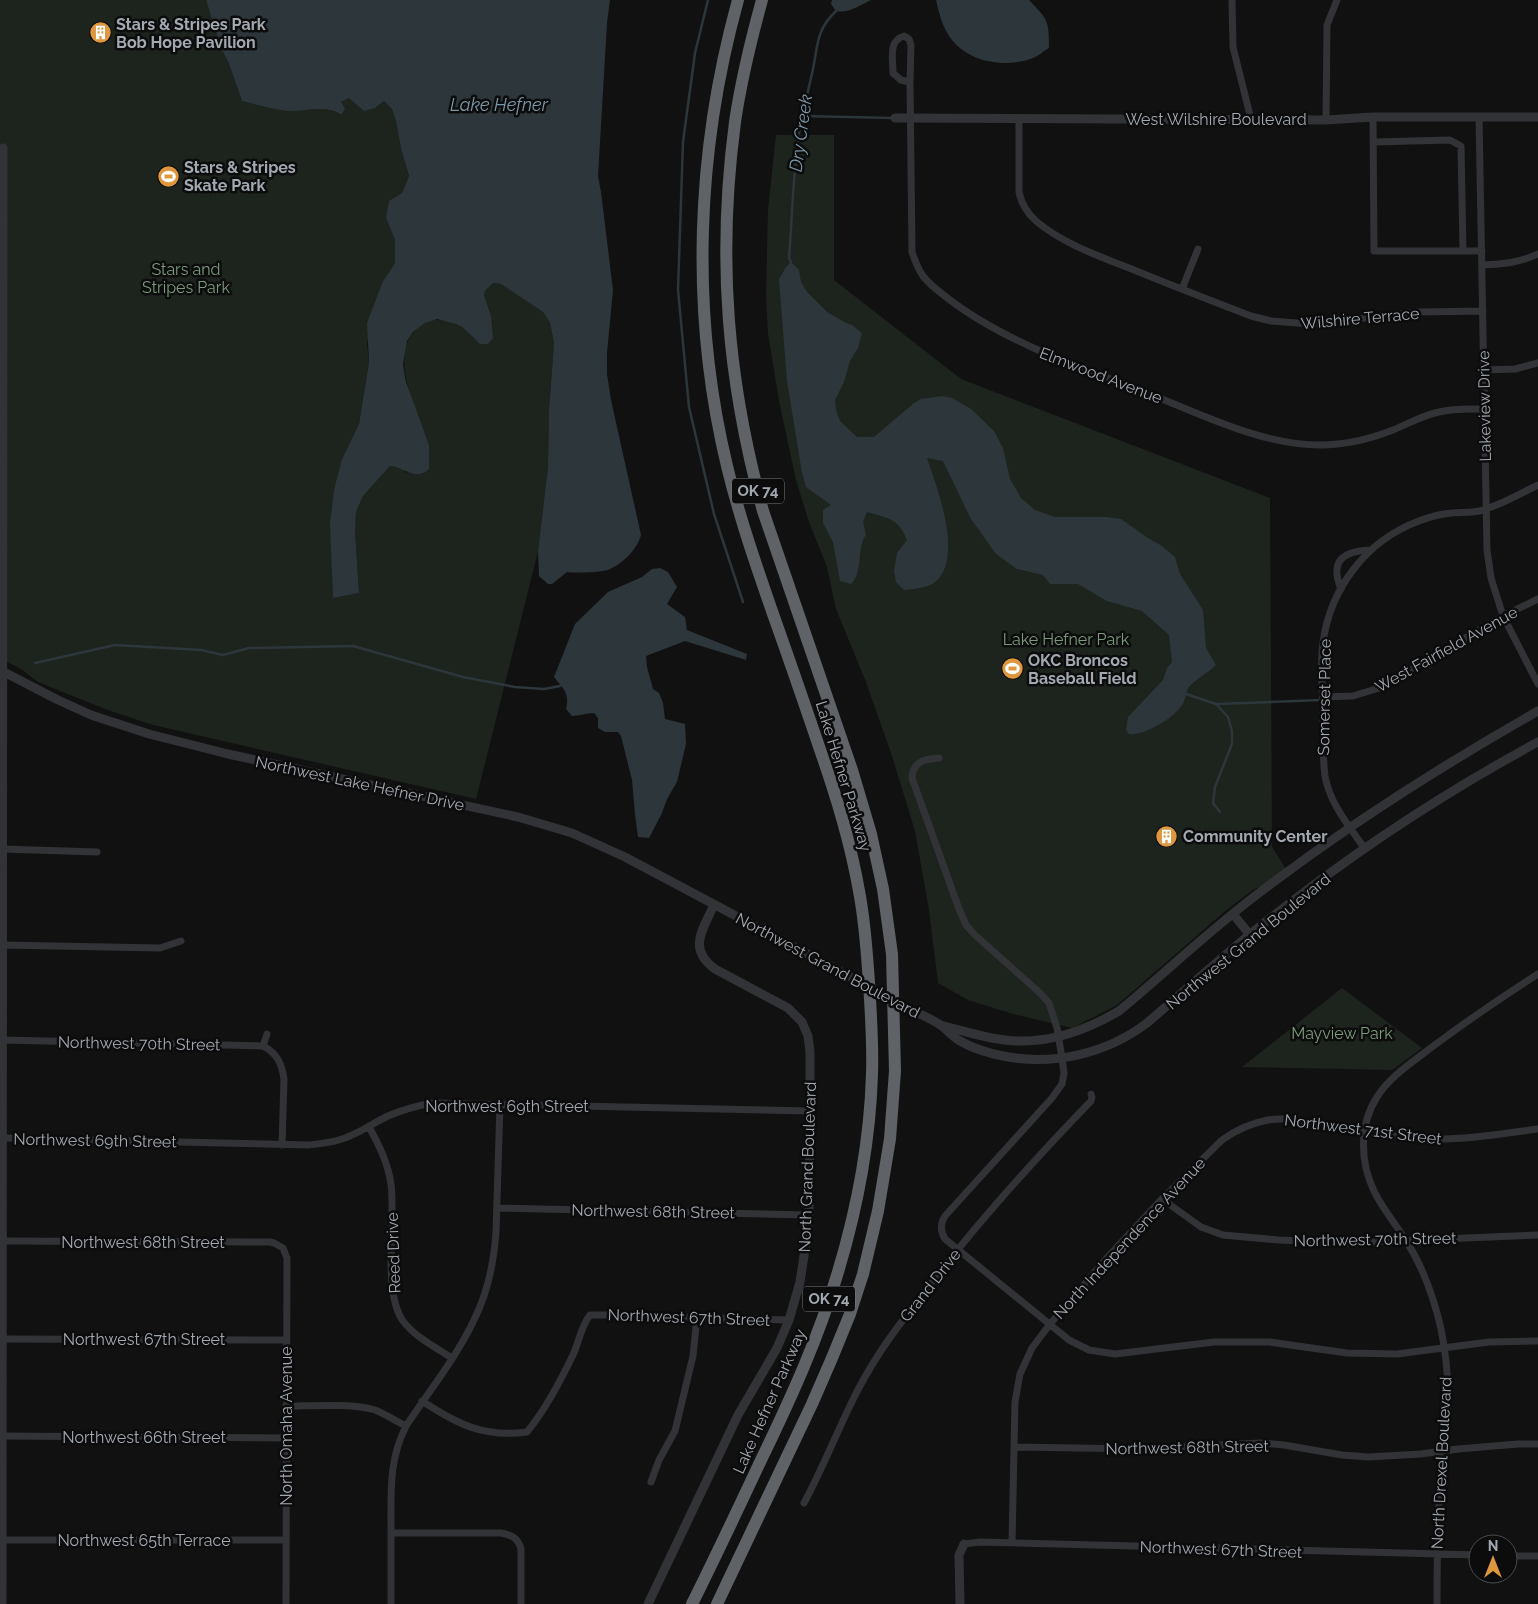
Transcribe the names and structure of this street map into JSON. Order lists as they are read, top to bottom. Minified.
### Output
{"streets":{"highway":["OK 74","Lake Hefner Parkway"],"street":["West Wilshire Boulevard","Wilshire Terrace","Elmwood Avenue","Lakeview Drive","West Fairfield Avenue","Somerset Place","Northwest Lake Hefner Drive","Northwest Grand Boulevard","Northwest 70th Street","Northwest 69th Street","Northwest 71st Street","North Grand Boulevard","Northwest 68th Street","North Independence Avenue","Reed Drive","Grand Drive","Northwest 67th Street","North Omaha Avenue","Northwest 66th Street","North Drexel Boulevard","Northwest 65th Terrace"]},"crossings":[["West Wilshire Boulevard","Wilshire Terrace"],["West Wilshire Boulevard","Elmwood Avenue"],["West Wilshire Boulevard","Lakeview Drive"],["Wilshire Terrace","Lakeview Drive"],["Elmwood Avenue","Lakeview Drive"],["Lakeview Drive","West Fairfield Avenue"],["Lakeview Drive","Somerset Place"],["West Fairfield Avenue","Somerset Place"],["Somerset Place","Northwest Grand Boulevard"],["Northwest Lake Hefner Drive","Northwest Grand Boulevard"],["Northwest Lake Hefner Drive","North Grand Boulevard"],["Northwest Grand Boulevard","North Grand Boulevard"],["Northwest 70th Street","North Independence Avenue"],["Northwest 70th Street","North Drexel Boulevard"],["Northwest 69th Street","North Grand Boulevard"],["Northwest 69th Street","Reed Drive"],["Northwest 71st Street","North Independence Avenue"],["Northwest 71st Street","North Drexel Boulevard"],["North Grand Boulevard","Northwest 68th Street"],["North Grand Boulevard","Northwest 67th Street"],["Northwest 68th Street","North Independence Avenue"],["Northwest 68th Street","North Omaha Avenue"],["Northwest 68th Street","North Drexel Boulevard"],["North Independence Avenue","Northwest 67th Street"],["Northwest 67th Street","North Omaha Avenue"],["Northwest 67th Street","North Drexel Boulevard"],["North Omaha Avenue","Northwest 66th Street"],["North Omaha Avenue","Northwest 65th Terrace"]],"water":["Lake Hefner","Dry Creek"],"parks":["Stars and Stripes Park","Lake Hefner Park","Mayview Park"],"places":{"building":["Stars & Stripes Park Bob Hope Pavilion","Community Center"],"sports":["Stars & Stripes Skate Park","OKC Broncos Baseball Field"]},"north":"top"}
